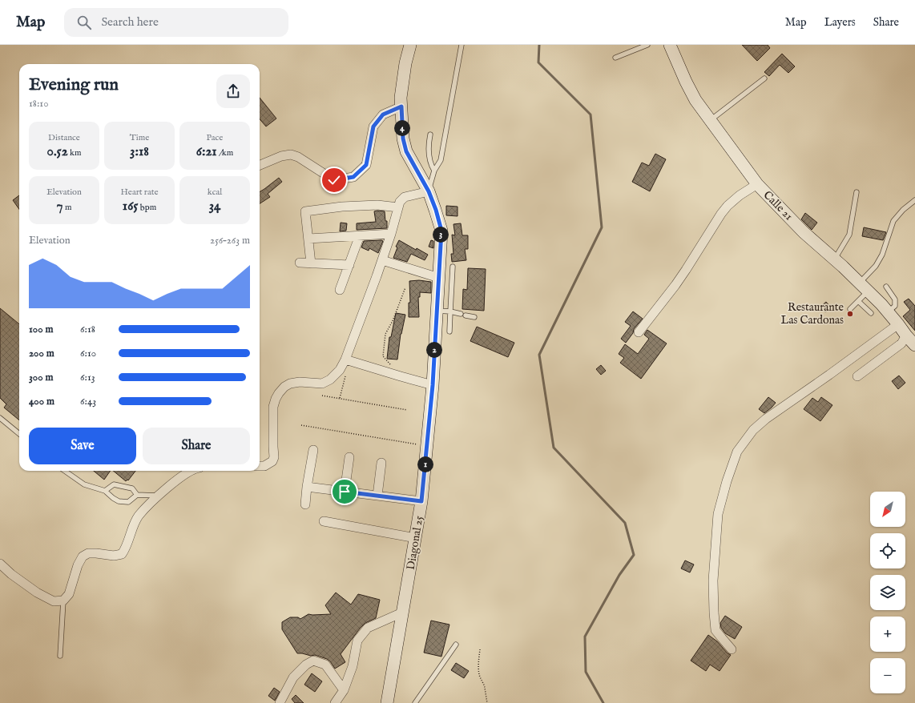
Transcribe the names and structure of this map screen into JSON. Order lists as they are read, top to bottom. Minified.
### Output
{"streets":{"street":["Calle 21","Diagonal 25"]},"places":["Restaurante Las Cardonas"],"north":"bottom left","page":{"header":"Map","search":"Search here","nav":["Map","Layers","Share"],"heading":["Evening run","18:10"],"stats":[["Distance","0.52 km"],["Time","3:18"],["Pace","6:21 /km"],["Elevation","7 m"],["Heart rate","165 bpm"],["kcal","34"]],"pins":["4","3","2","1"],"chart":["Elevation","256–263 m"],"list":[{"name":"100 m","note":"6:18"},{"name":"200 m","note":"6:10"},{"name":"300 m","note":"6:13"},{"name":"400 m","note":"6:43"}],"buttons":["Save","Share"],"map_buttons":["+","−"]}}
